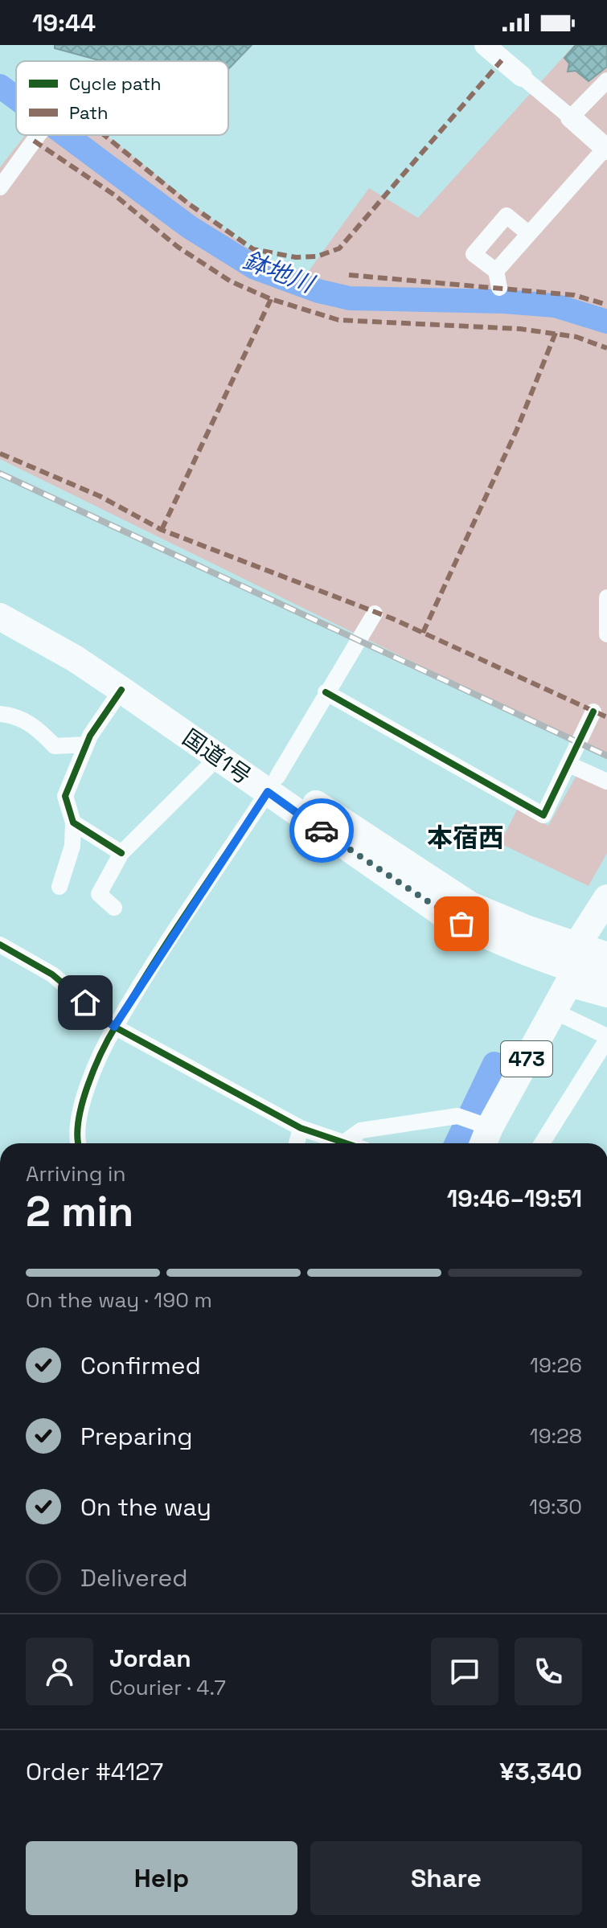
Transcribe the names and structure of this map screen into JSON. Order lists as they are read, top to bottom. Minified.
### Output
{"streets":{"highway":["国道1号","473"]},"crossings":[["国道1号","473"]],"districts":["本宿西"],"water":["鉢地川"],"legend":["Cycle path","Path"],"page":{"status":"19:44","heading":["2 min","Arriving in","19:46–19:51"],"panel":["Jordan","Courier · 4.7","Order #4127","¥3,340"],"bar":"On the way · 190 m","list":[["Confirmed","19:26"],["Preparing","19:28"],["On the way","19:30"],"Delivered"],"buttons":["Help","Share"]}}
